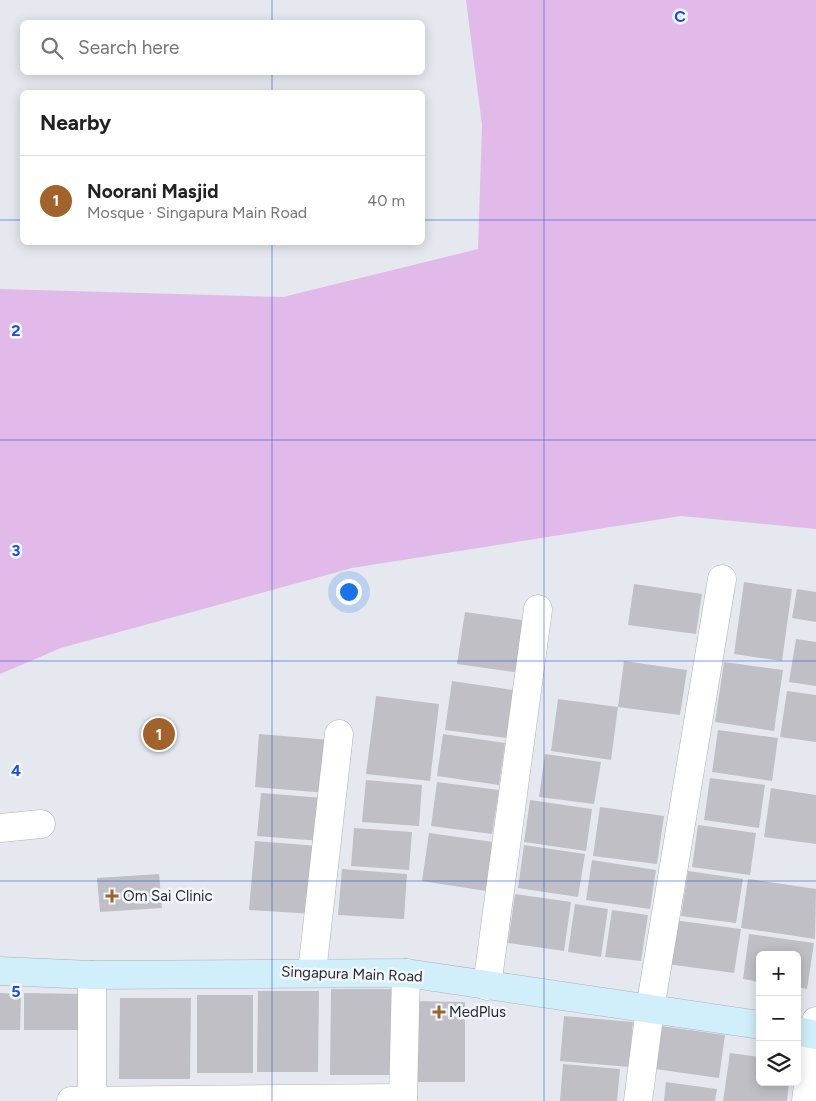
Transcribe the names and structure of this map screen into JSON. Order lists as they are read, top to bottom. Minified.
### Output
{"streets":{"street":["Singapura Main Road"]},"places":{"health":["Om Sai Clinic","MedPlus"]},"page":{"search":"Search here","heading":"Nearby","list":[{"mark":"1","name":"Noorani Masjid","note":"Mosque · Singapura Main Road","value":"40 m"}],"pins":"1","map_buttons":["+","−"]},"grid":{"columns":["C"],"rows":["2","3","4","5"]}}
